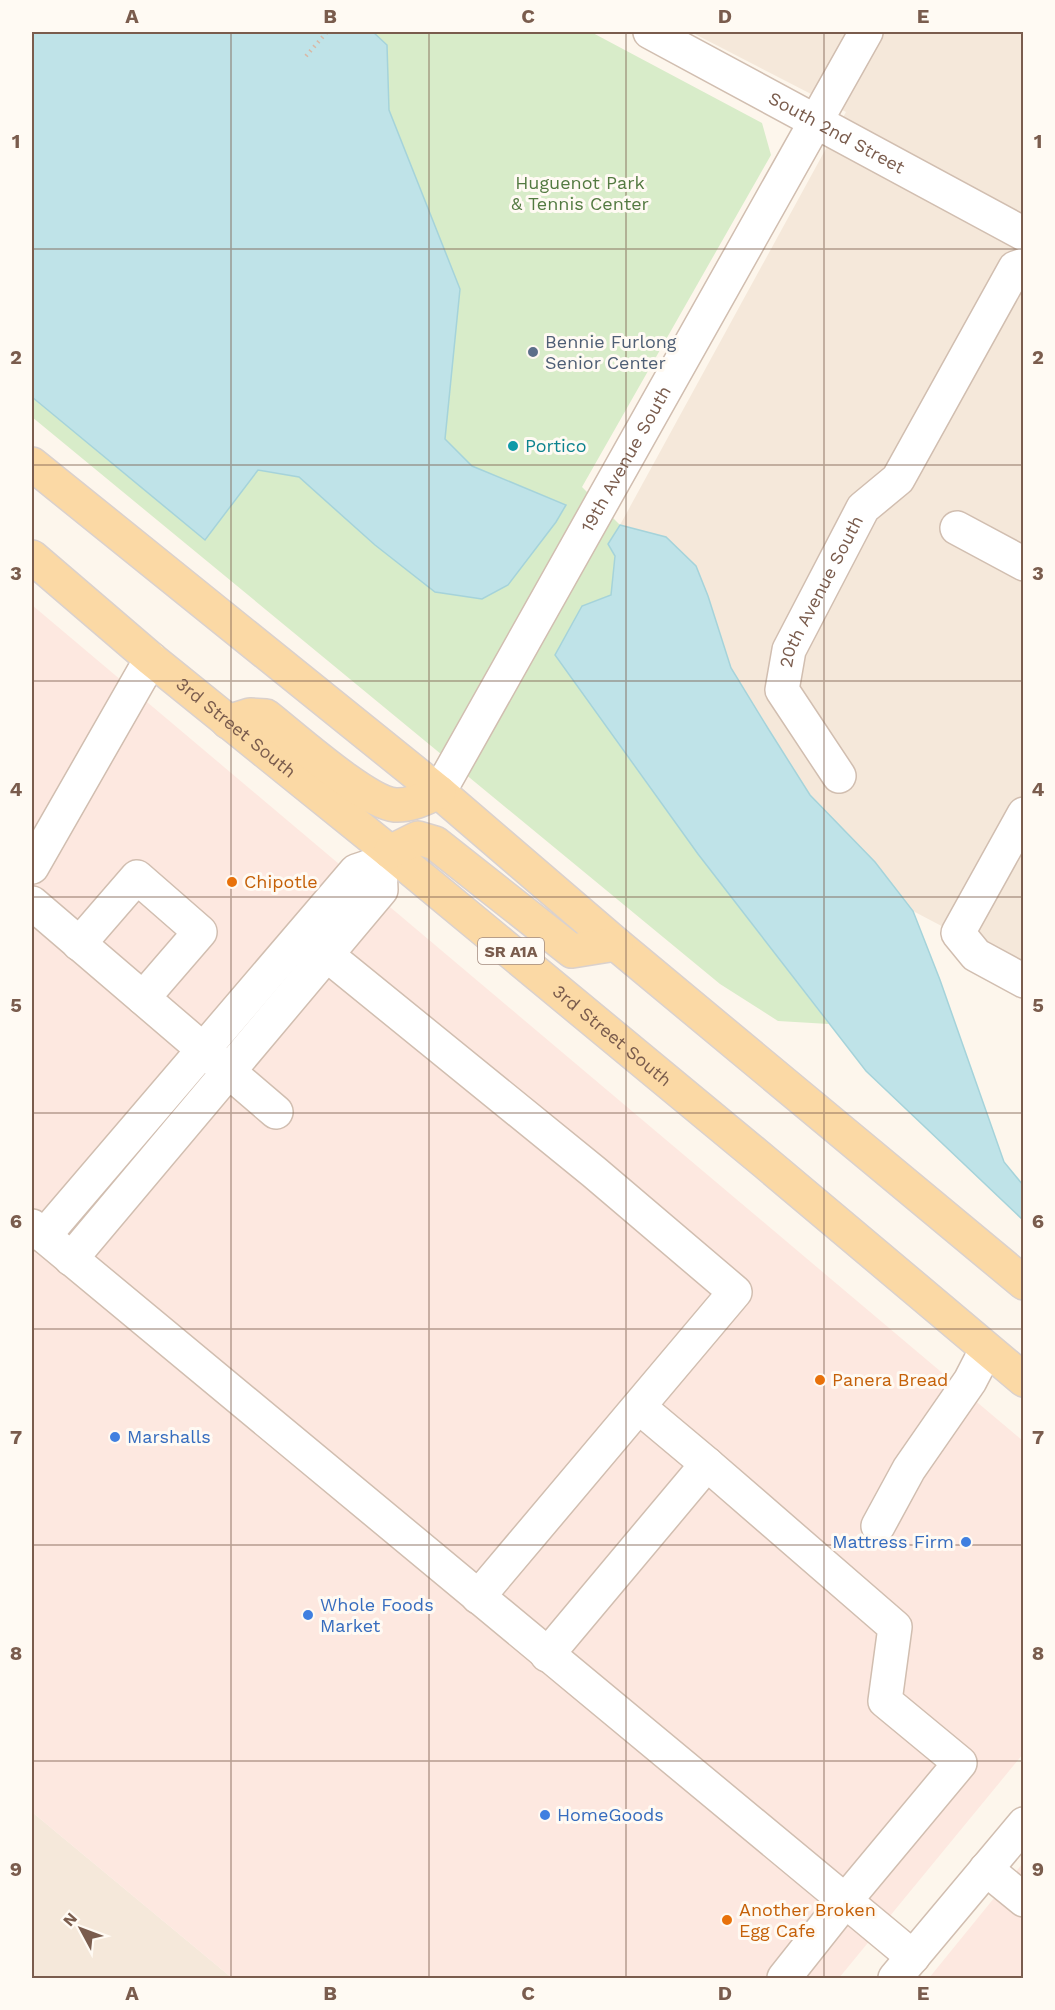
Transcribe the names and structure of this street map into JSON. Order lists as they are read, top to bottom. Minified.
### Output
{"streets":{"main road":["3rd Street South","SR A1A"],"street":["South 2nd Street","19th Avenue South","20th Avenue South"]},"crossings":[["South 2nd Street","19th Avenue South"]],"parks":["Huguenot Park & Tennis Center"],"places":["Bennie Furlong Senior Center","Portico","Chipotle","Panera Bread","Marshalls","Mattress Firm","Whole Foods Market","HomeGoods","Another Broken Egg Cafe"],"north":"top left","grid":{"columns":["A","B","C","D","E"],"rows":["1","2","3","4","5","6","7","8","9"]}}
